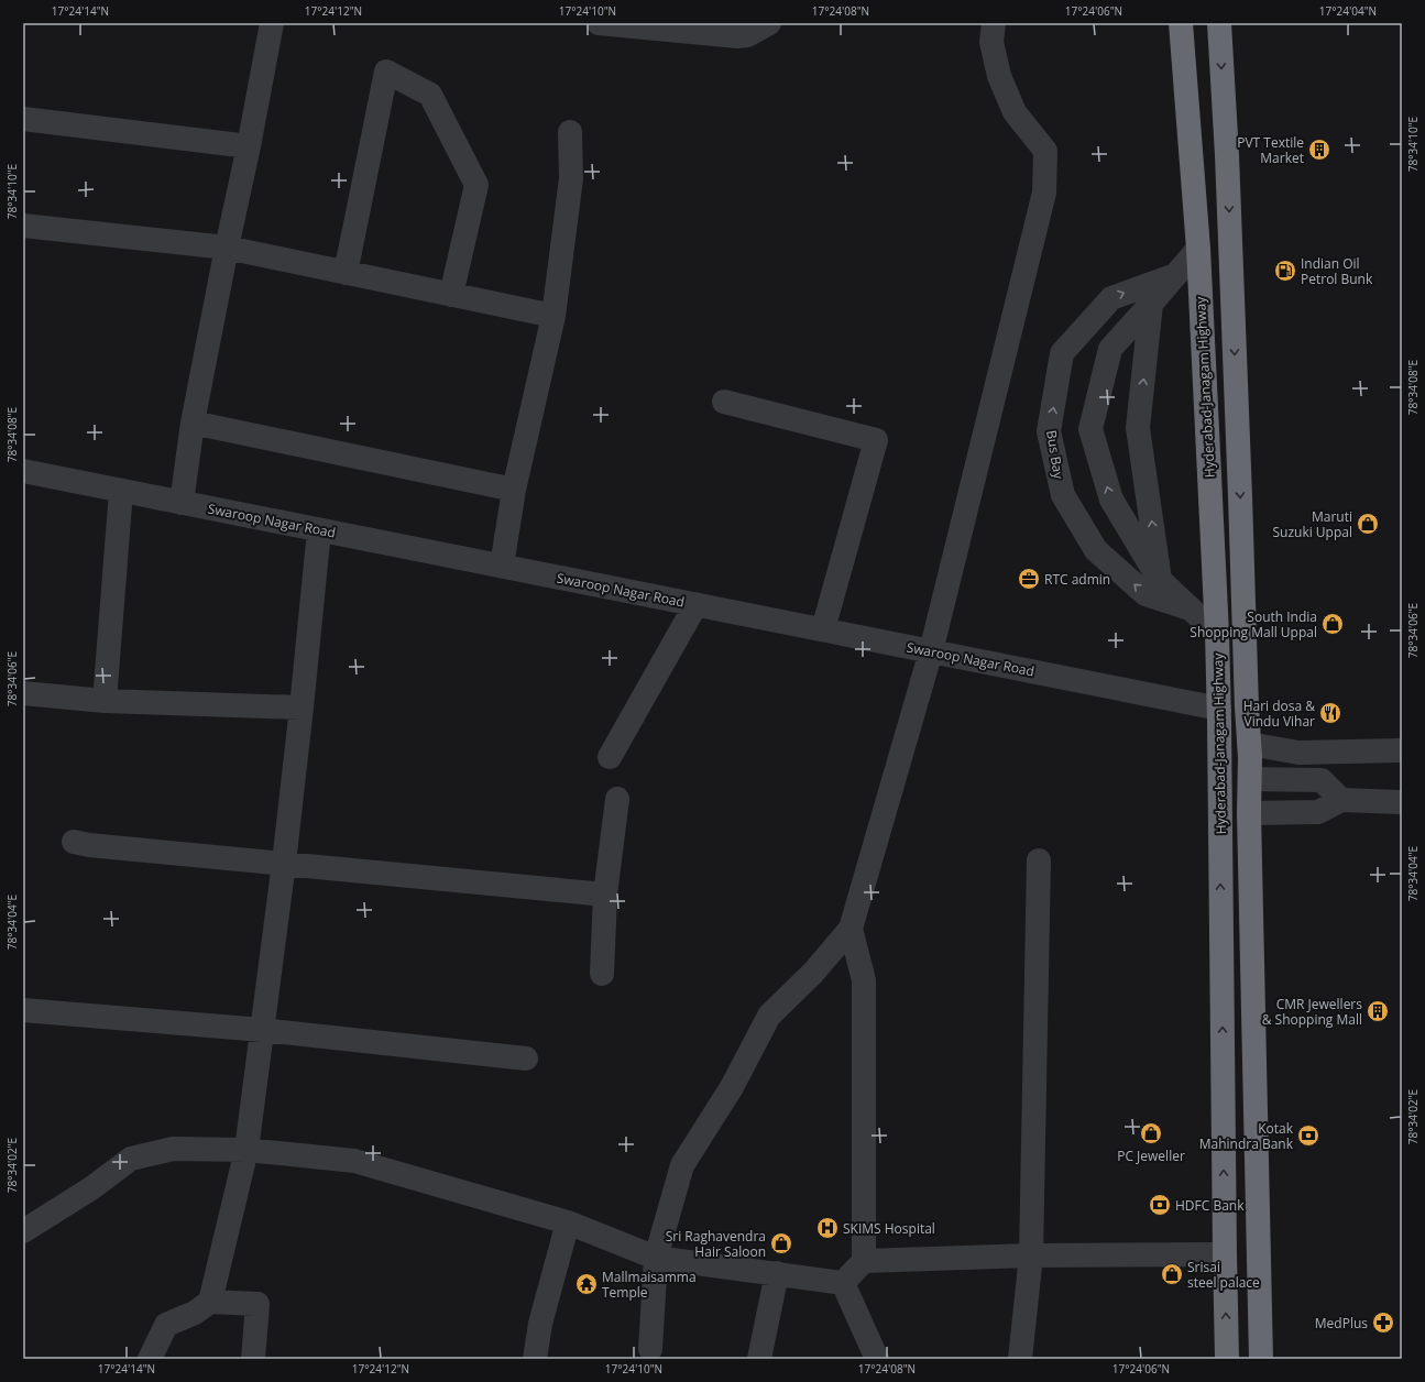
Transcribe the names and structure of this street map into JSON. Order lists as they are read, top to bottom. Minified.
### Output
{"streets":{"highway":["Hyderabad-Janagam Highway"],"street":["Bus Bay","Swaroop Nagar Road"]},"crossings":[["Hyderabad-Janagam Highway","Bus Bay"],["Hyderabad-Janagam Highway","Swaroop Nagar Road"]],"places":{"building":["PVT Textile Market","CMR Jewellers & Shopping Mall"],"fuel station":["Indian Oil Petrol Bunk"],"shop":["Maruti Suzuki Uppal","South India Shopping Mall Uppal","PC Jeweller","Sri Raghavendra Hair Saloon","Srisai steel palace"],"office":["RTC admin"],"restaurant":["Hari dosa & Vindu Vihar"],"bank":["Kotak Mahindra Bank","HDFC Bank"],"hospital":["SKIMS Hospital"],"temple":["Mallmaisamma Temple"],"pharmacy":["MedPlus"]},"coordinates":["17°24'14\"N","17°24'12\"N","17°24'10\"N","17°24'08\"N","17°24'06\"N","17°24'04\"N","78°34'10\"E","78°34'08\"E","78°34'06\"E","78°34'04\"E","78°34'02\"E"]}
